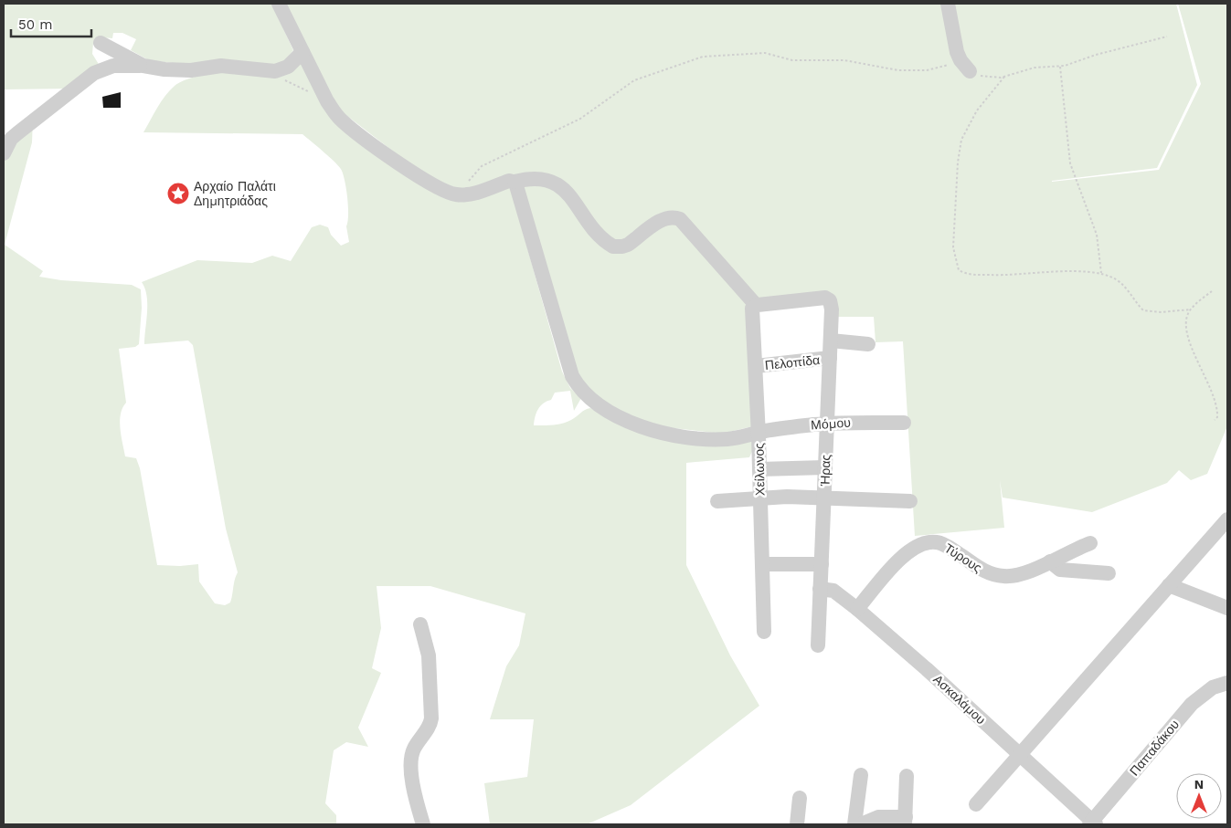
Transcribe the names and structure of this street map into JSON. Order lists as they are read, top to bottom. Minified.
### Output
{"streets":{"street":["Πελοπίδα","Μόμου","Χείλωνος","Ήρας","Τύρους","Ασκαλάμου","Παπαδάκου"]},"crossings":[["Πελοπίδα","Χείλωνος"],["Πελοπίδα","Ήρας"],["Μόμου","Χείλωνος"],["Μόμου","Ήρας"],["Χείλωνος","Ήρας"],["Ήρας","Ασκαλάμου"],["Τύρους","Ασκαλάμου"],["Ασκαλάμου","Παπαδάκου"]],"places":{"place":["Αρχαίο Παλάτι Δημητριάδας"]},"scale_bar":"50 m","north":"top"}
